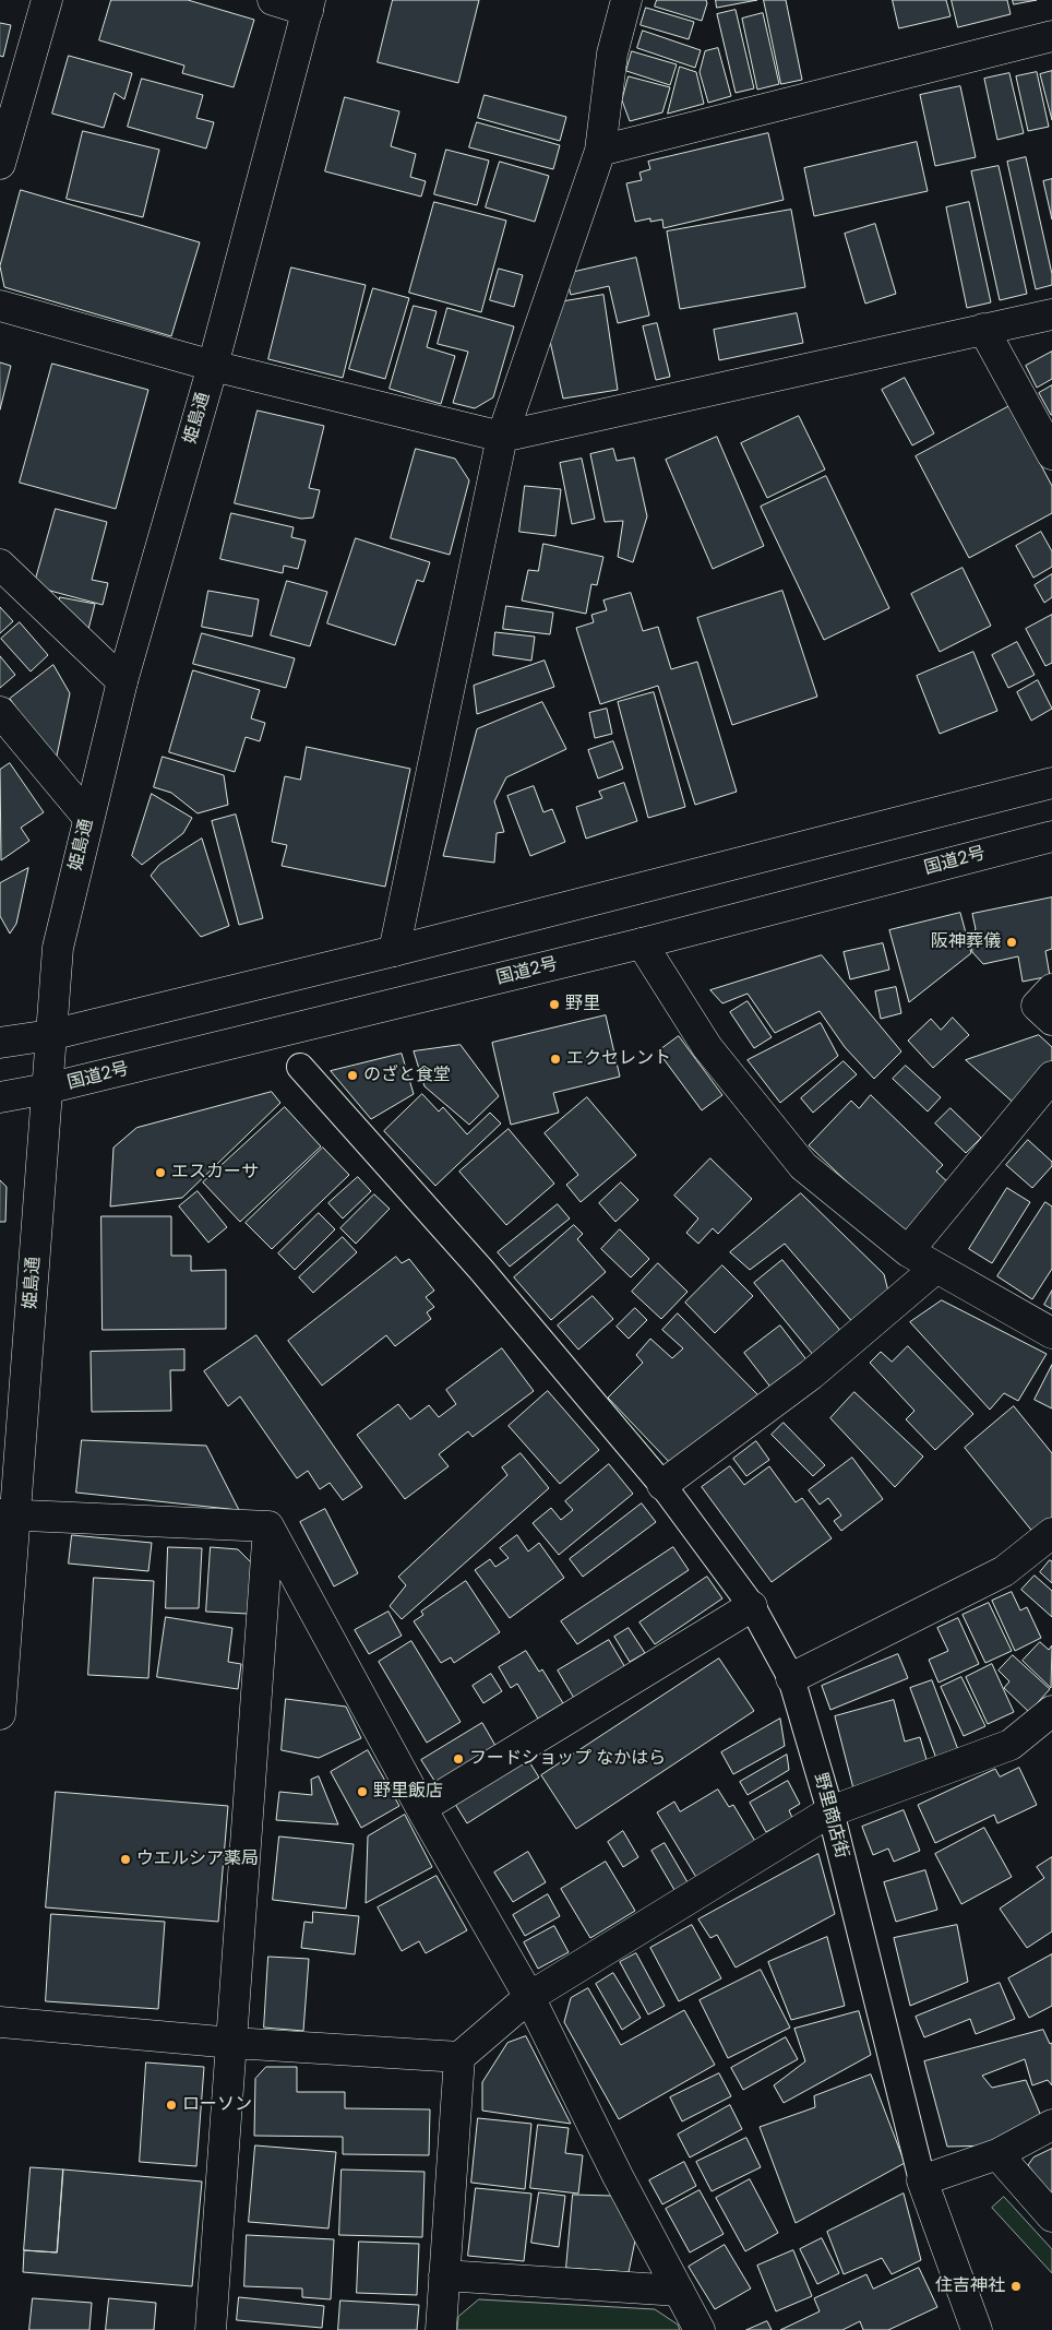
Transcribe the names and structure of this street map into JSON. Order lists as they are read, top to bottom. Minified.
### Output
{"streets":{"main road":["姫島通","国道2号"],"street":["野里商店街"]},"crossings":[["姫島通","国道2号"]],"places":["阪神葬儀","野里","エクセレント","のざと食堂","エスカーサ","フードショップ なかはら","野里飯店","ウエルシア薬局","ローソン","住吉神社"]}
